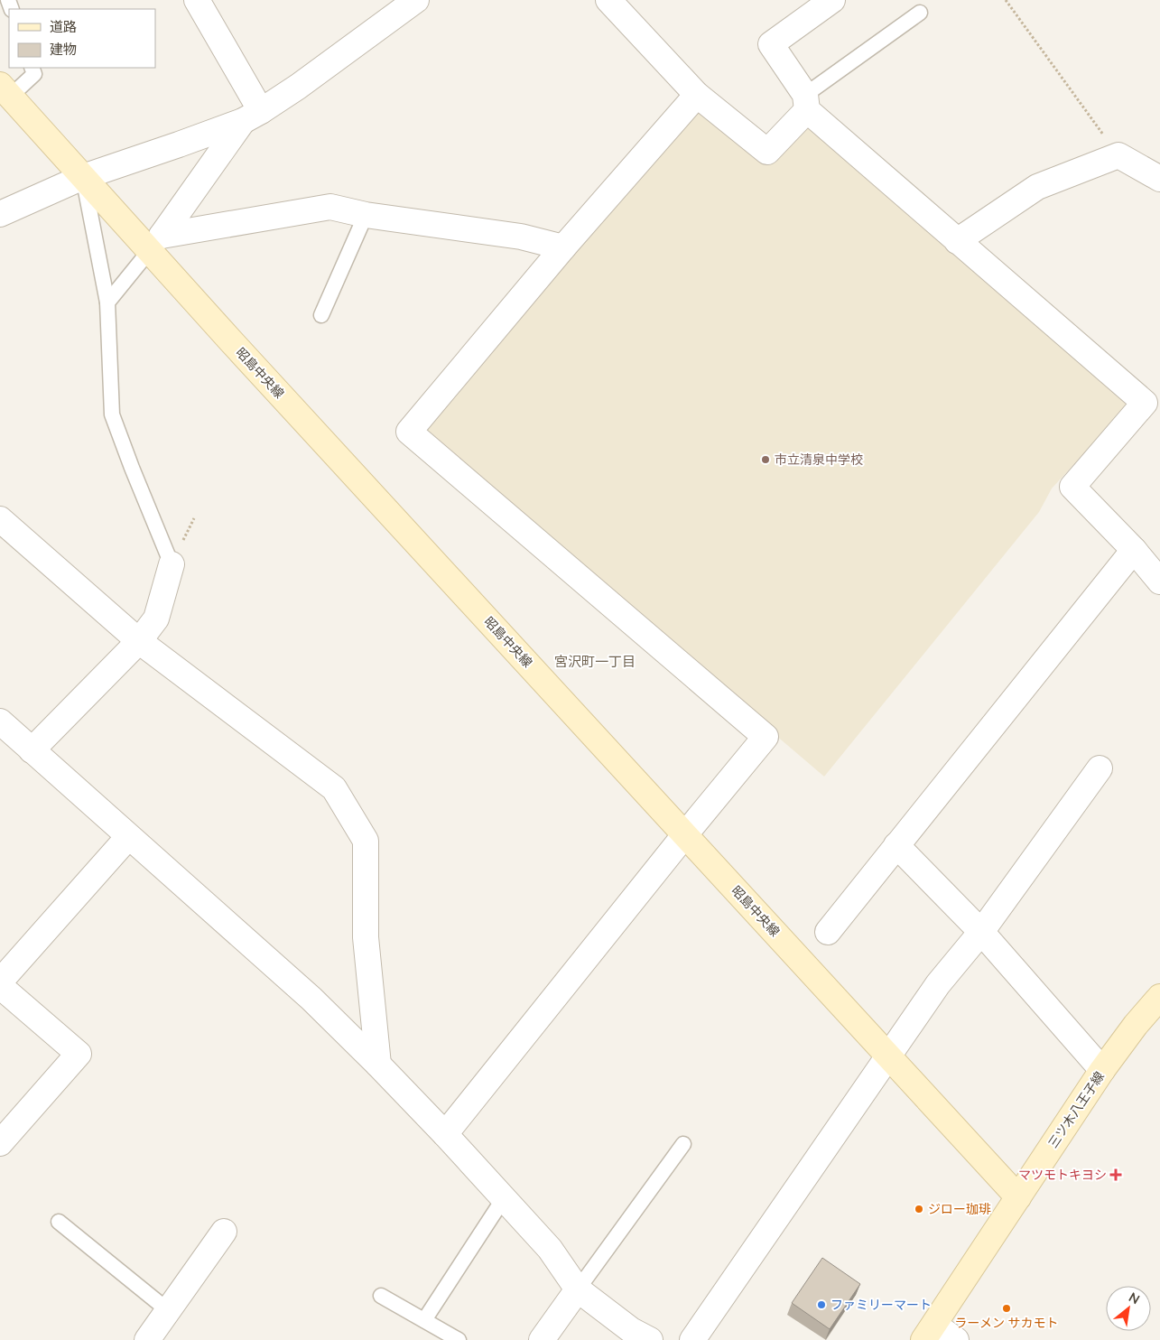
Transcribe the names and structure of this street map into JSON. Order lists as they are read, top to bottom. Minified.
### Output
{"streets":{"street":["昭島中央線","三ツ木八王子線"]},"crossings":[["昭島中央線","三ツ木八王子線"]],"districts":["宮沢町一丁目"],"places":{"other":["市立清泉中学校","ジロー珈琲","ファミリーマート","ラーメン サカモト"],"health":["マツモトキヨシ"]},"legend":["道路","建物"],"north":"top right"}
